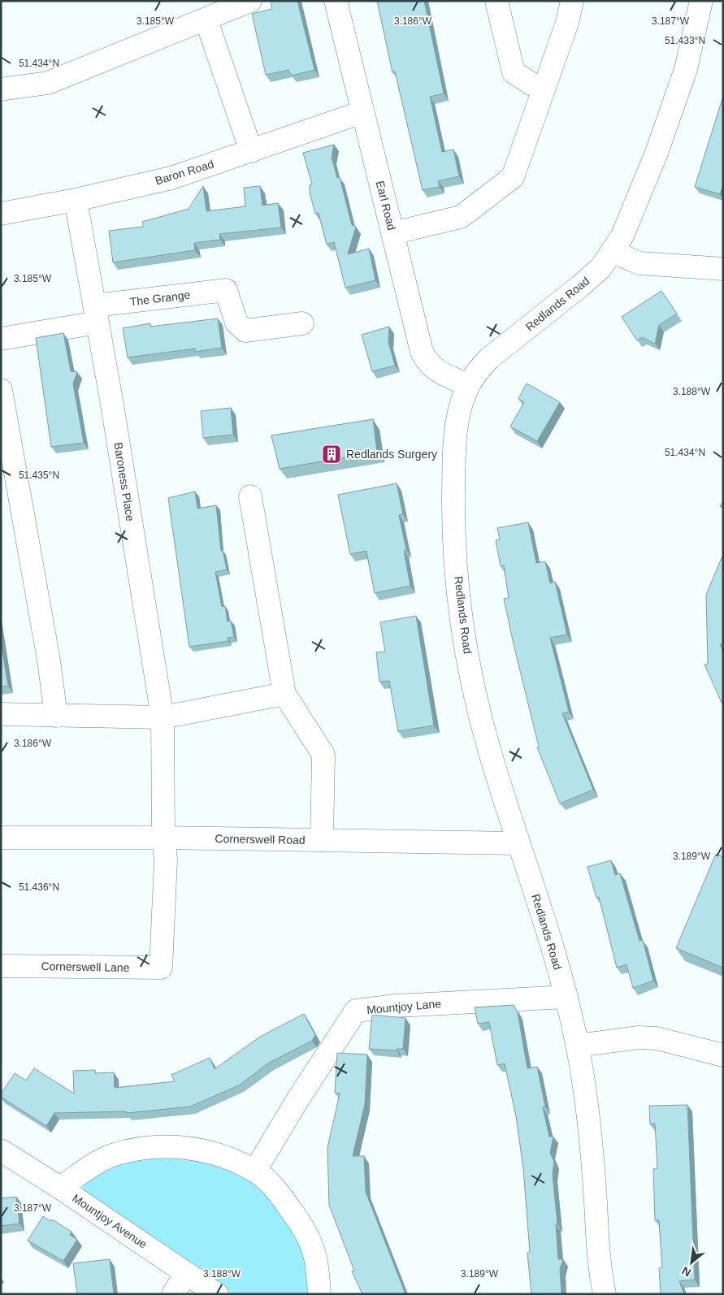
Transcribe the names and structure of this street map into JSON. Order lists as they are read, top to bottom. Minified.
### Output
{"streets":{"street":["Baron Road","Earl Road","The Grange","Redlands Road","Baroness Place","Cornerswell Road","Cornerswell Lane","Mountjoy Lane","Mountjoy Avenue"]},"crossings":[["Baron Road","Earl Road"],["Baron Road","Baroness Place"],["Earl Road","Redlands Road"],["The Grange","Baroness Place"],["Redlands Road","Cornerswell Road"],["Redlands Road","Mountjoy Lane"],["Baroness Place","Cornerswell Road"],["Baroness Place","Cornerswell Lane"],["Cornerswell Road","Cornerswell Lane"]],"places":{"building":["Redlands Surgery"]},"north":"bottom left","coordinates":["3.185°W","3.186°W","3.187°W","51.433°N","51.434°N","3.188°W","51.435°N","3.189°W","51.436°N"]}
